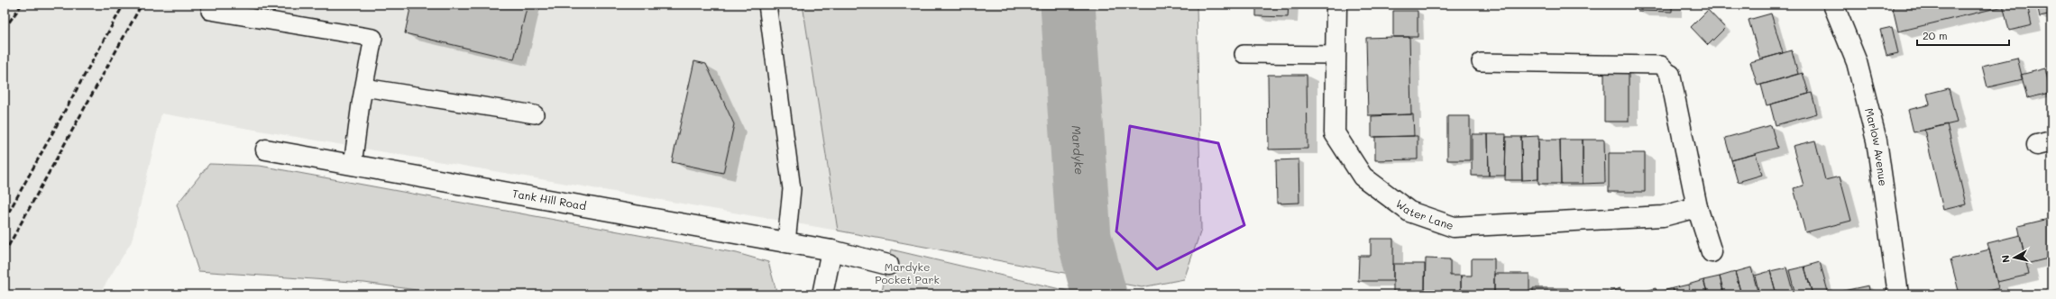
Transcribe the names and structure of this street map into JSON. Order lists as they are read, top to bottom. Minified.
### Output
{"streets":{"street":["Marlow Avenue","Tank Hill Road","Water Lane"]},"water":["Mardyke"],"parks":["Mardyke Pocket Park"],"scale_bar":"20 m","north":"left"}
